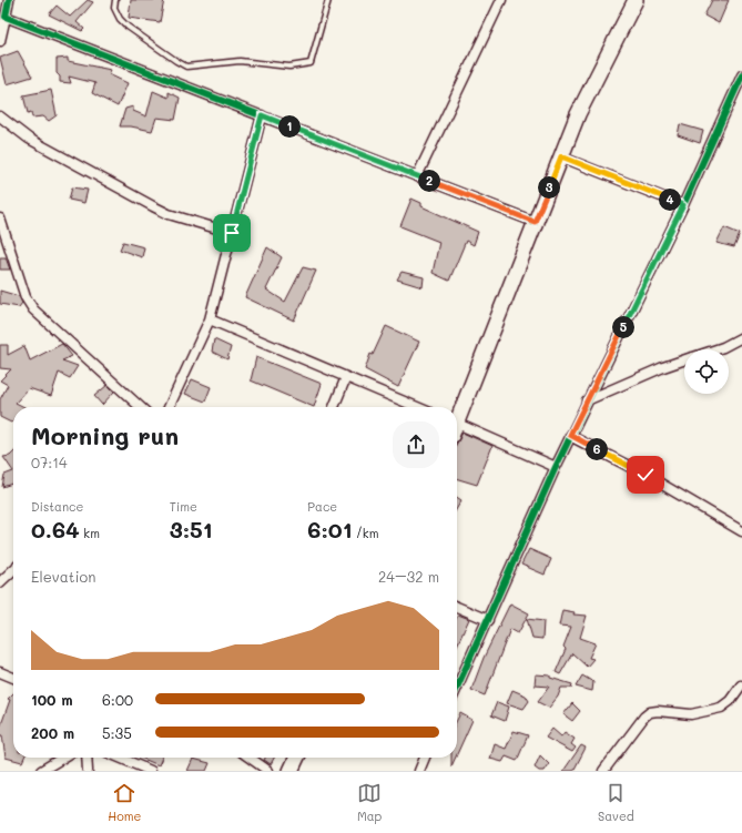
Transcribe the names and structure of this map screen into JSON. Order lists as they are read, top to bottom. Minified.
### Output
{"page":{"pins":["1","2","3","4","5","6"],"heading":["Morning run","07:14"],"stats":[["Distance","0.64 km"],["Time","3:51"],["Pace","6:01 /km"]],"chart":["Elevation","24–32 m"],"list":[{"name":"100 m","note":"6:00"},{"name":"200 m","note":"5:35"}],"tabs":["Home","Map","Saved"]}}
